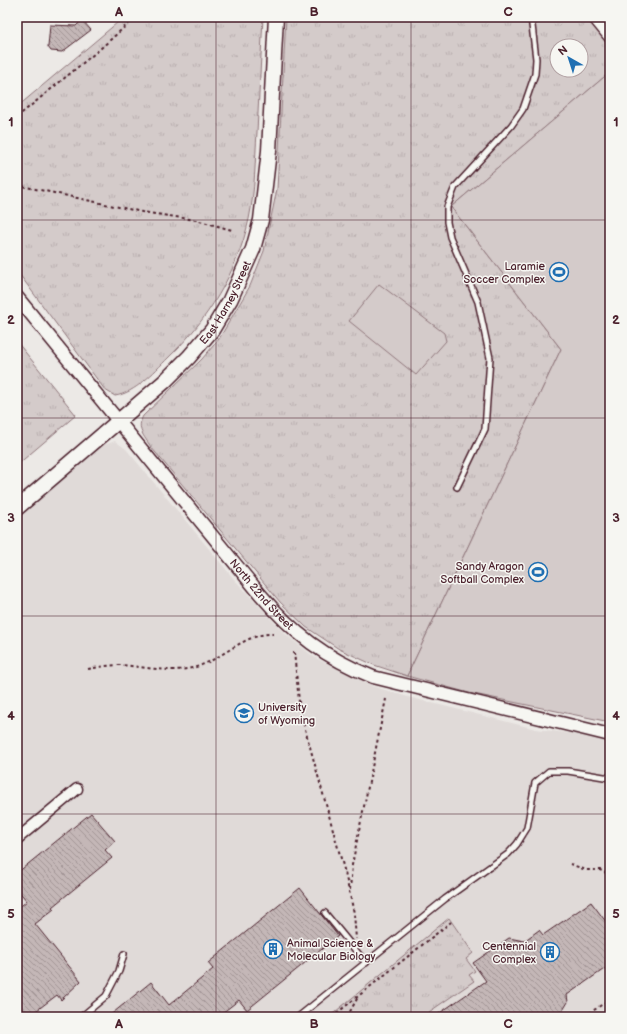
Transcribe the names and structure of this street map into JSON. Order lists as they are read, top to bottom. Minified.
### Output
{"streets":{"main road":["East Harney Street"],"street":["North 22nd Street"]},"crossings":[["East Harney Street","North 22nd Street"]],"places":{"sports":["Laramie Soccer Complex","Sandy Aragon Softball Complex"],"school or university":["University of Wyoming"],"building":["Animal Science & Molecular Biology","Centennial Complex"]},"north":"top left","grid":{"columns":["A","B","C"],"rows":["1","2","3","4","5"]}}
